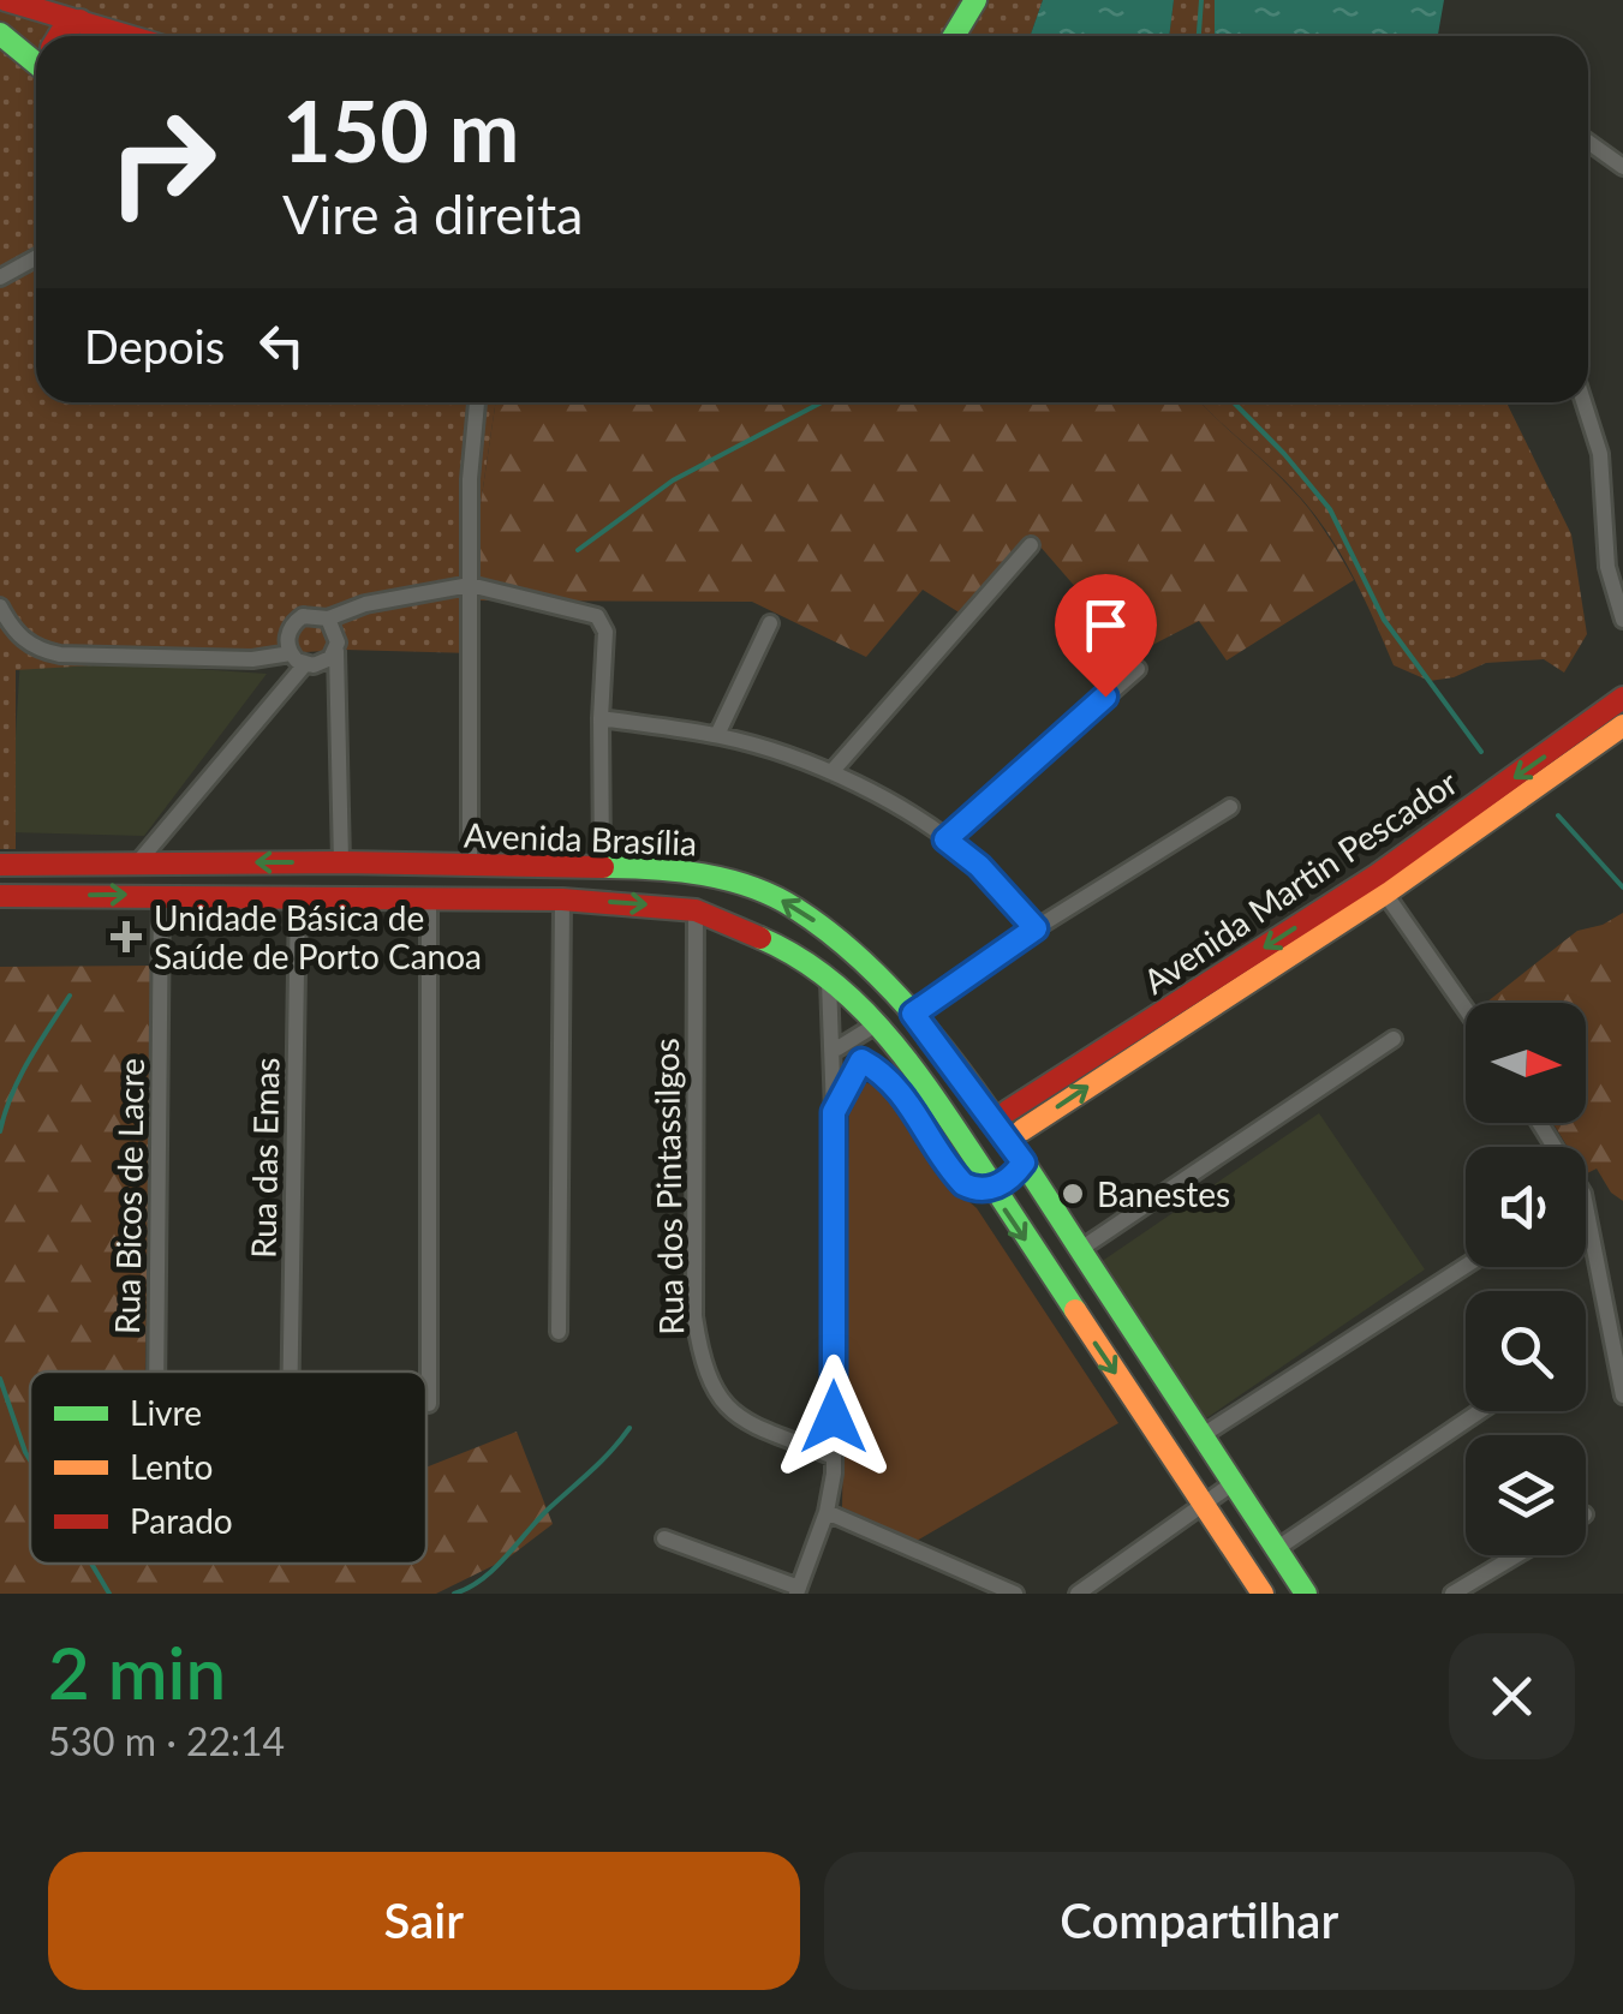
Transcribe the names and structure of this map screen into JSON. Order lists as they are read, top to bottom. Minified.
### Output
{"streets":{"street":["Avenida Brasília","Avenida Martin Pescador","Rua das Emas","Rua dos Pintassilgos","Rua Bicos de Lacre"]},"crossings":[["Avenida Brasília","Rua das Emas"],["Avenida Brasília","Rua dos Pintassilgos"],["Avenida Brasília","Rua Bicos de Lacre"]],"places":{"health":["Unidade Básica de Saúde de Porto Canoa"],"other":["Banestes"]},"legend":["Livre","Lento","Parado"],"north":"right","page":{"turn":["150 m","Vire à direita"],"then":"Depois","heading":["2 min","530 m · 22:14"],"buttons":["Sair","Compartilhar"]}}
